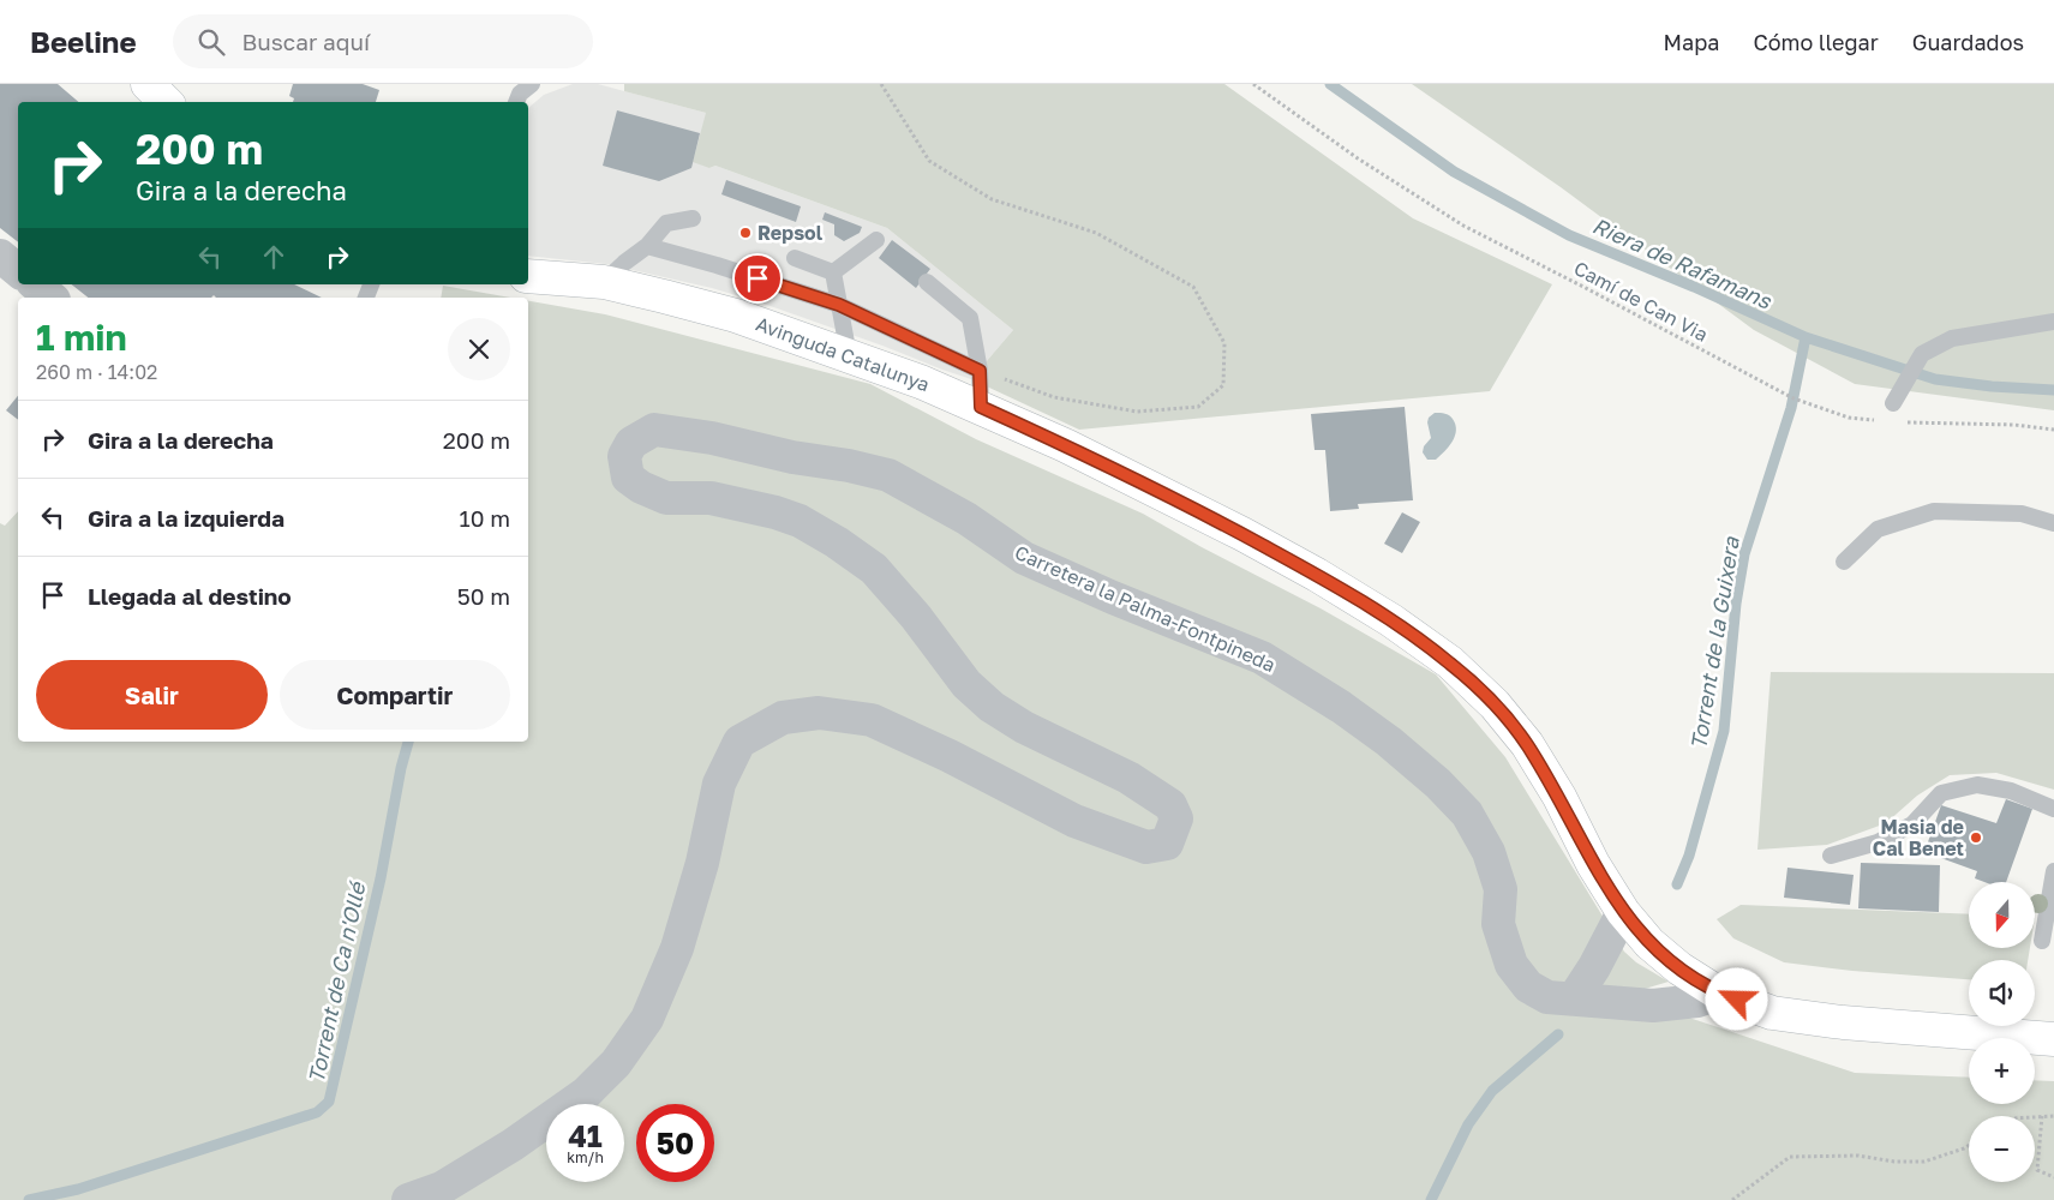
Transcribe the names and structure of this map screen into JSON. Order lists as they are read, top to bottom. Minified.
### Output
{"streets":{"main road":["Avinguda Catalunya"],"street":["Carretera la Palma-Fontpineda"],"path":["Camí de Can Via"]},"crossings":[["Avinguda Catalunya","Carretera la Palma-Fontpineda"]],"water":["Riera de Rafamans","Torrent de la Guixera","Torrent de Ca n'Ollé"],"places":["Repsol","Masia de Cal Benet"],"north":"bottom","page":{"header":"Beeline","search":"Buscar aquí","nav":["Mapa","Cómo llegar","Guardados"],"turn":["200 m","Gira a la derecha"],"heading":["1 min","260 m · 14:02"],"list":[{"name":"Gira a la derecha","value":"200 m"},{"name":"Gira a la izquierda","value":"10 m"},{"name":"Llegada al destino","value":"50 m"}],"buttons":["Salir","Compartir"],"map_buttons":["+","−"],"speed":"41 km/h","limit":"50"}}
